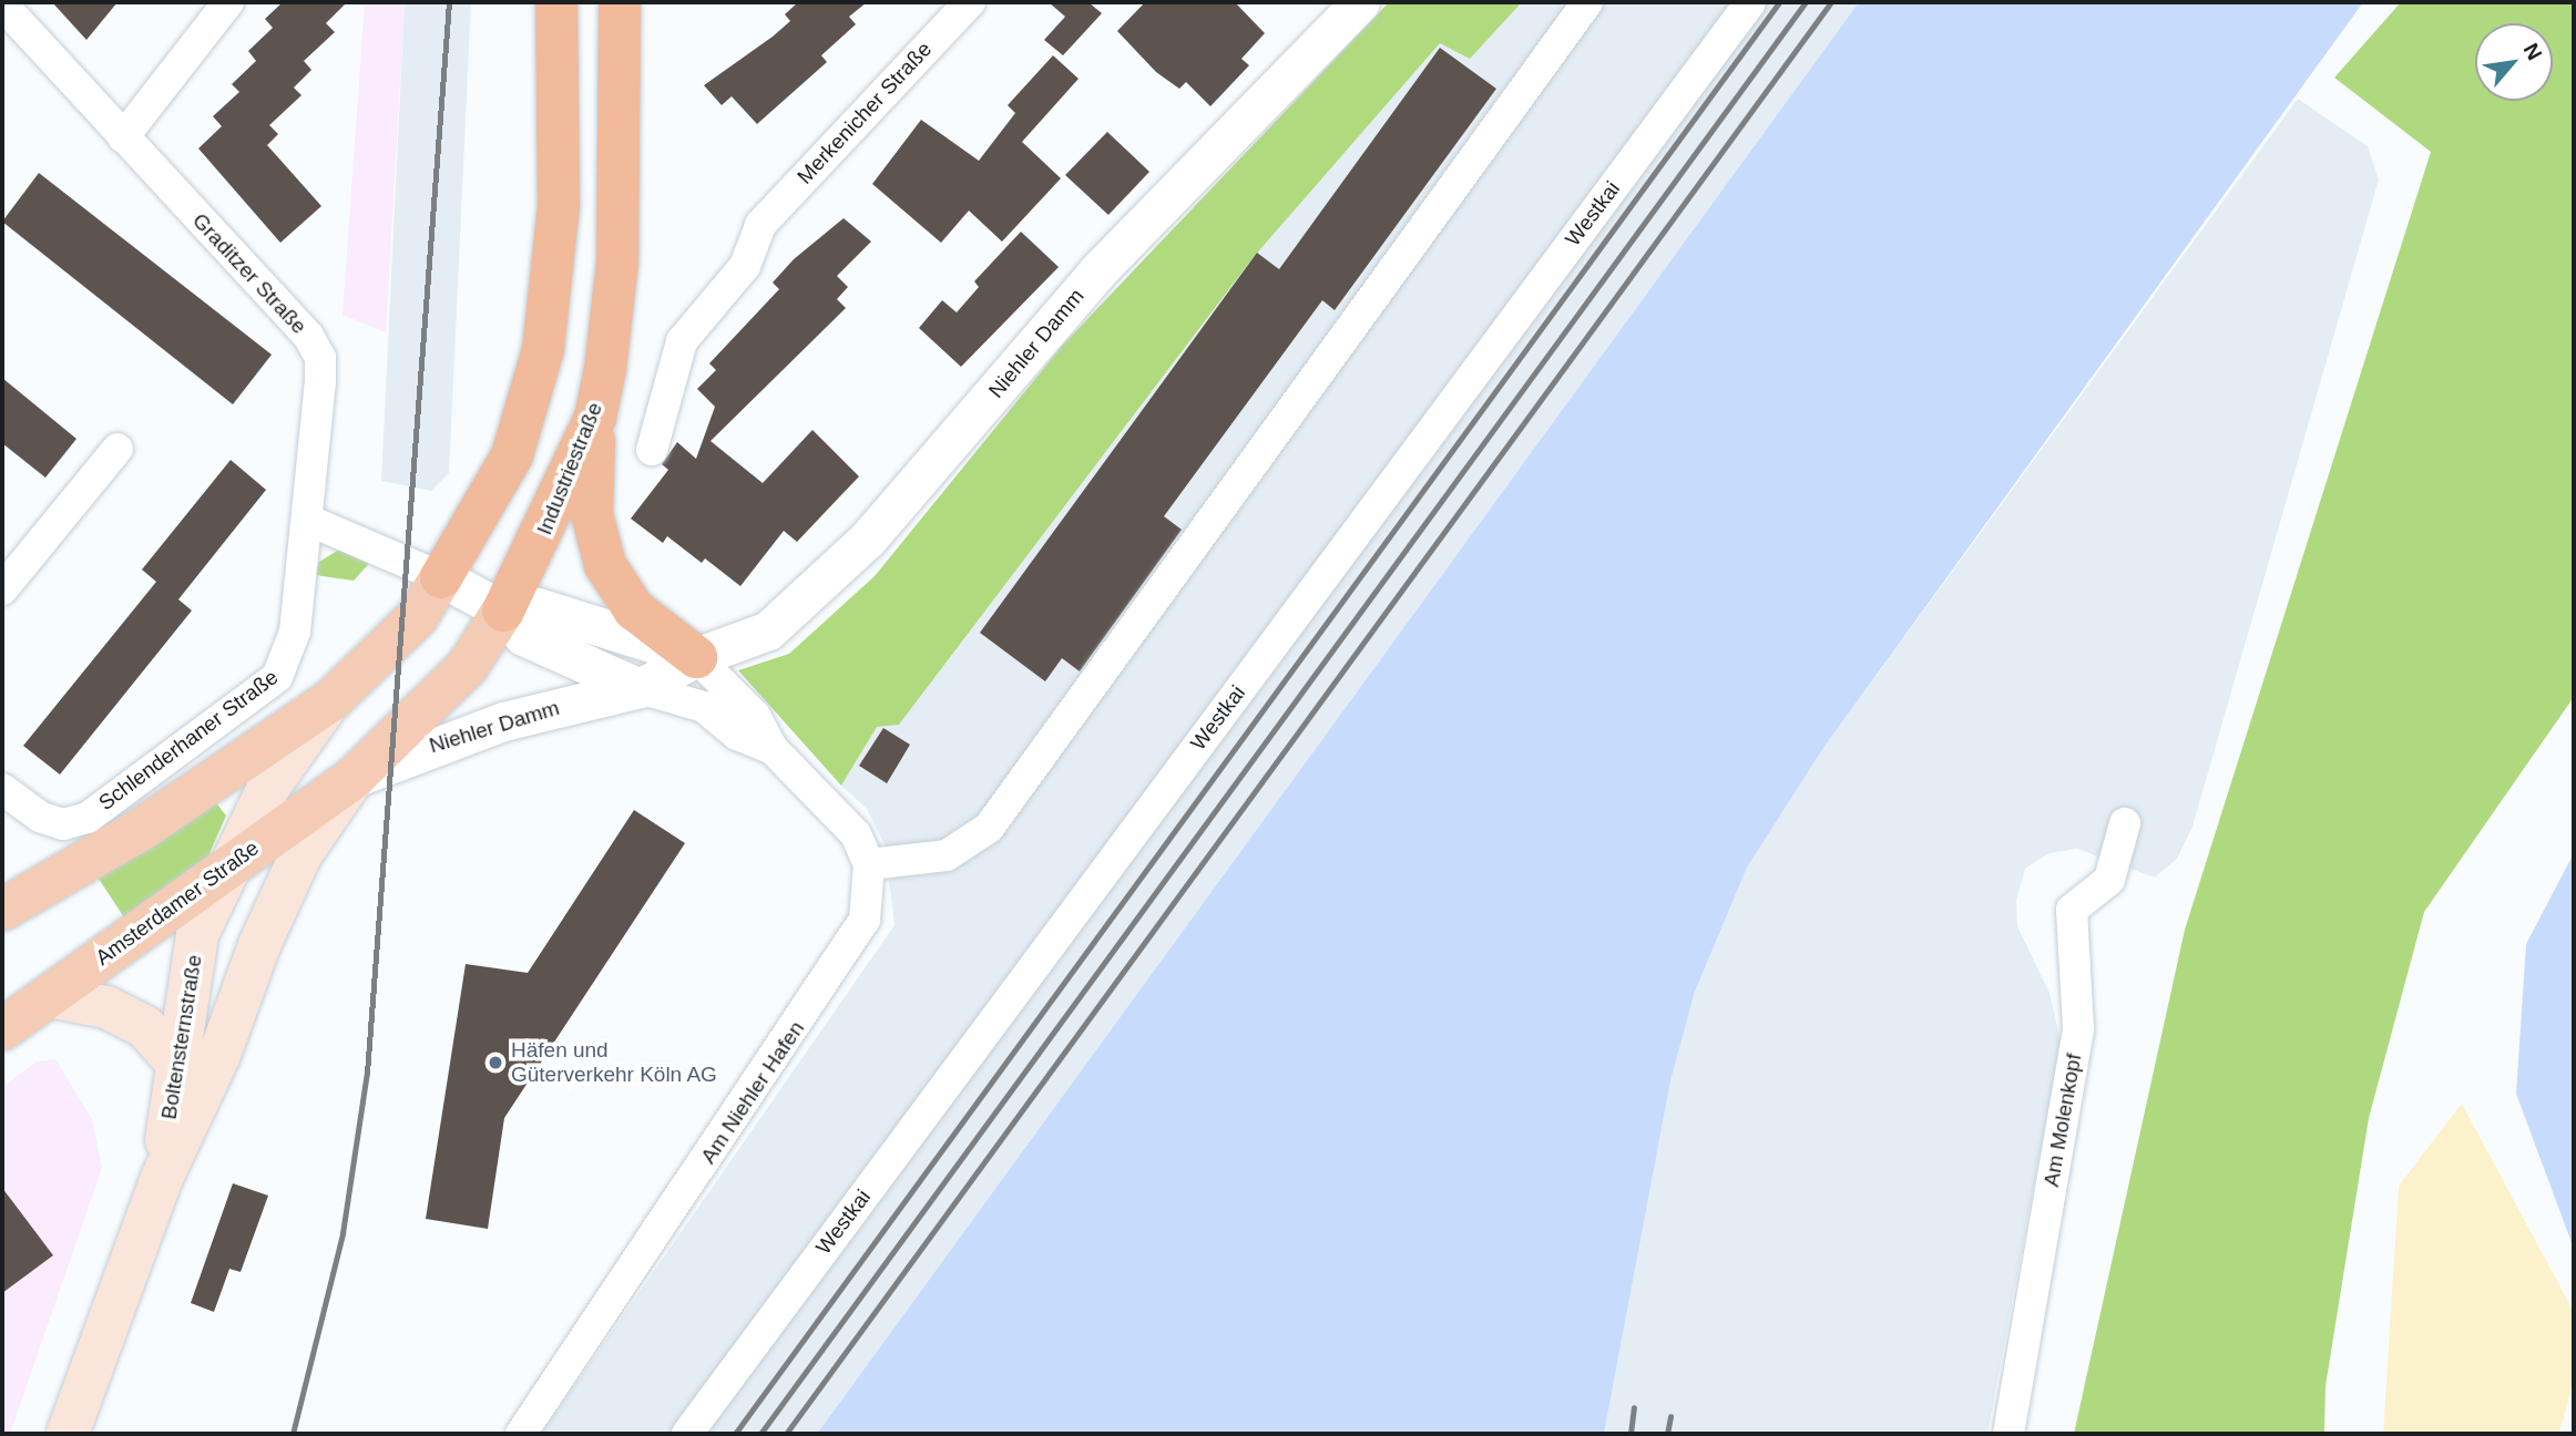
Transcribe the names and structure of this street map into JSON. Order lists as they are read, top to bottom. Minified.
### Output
{"streets":{"highway":["Industriestraße"],"main road":["Amsterdamer Straße","Boltensternstraße"],"street":["Merkenicher Straße","Westkai","Graditzer Straße","Niehler Damm","Schlenderhaner Straße","Am Niehler Hafen","Am Molenkopf"]},"crossings":[["Graditzer Straße","Schlenderhaner Straße"],["Niehler Damm","Industriestraße"],["Niehler Damm","Amsterdamer Straße"],["Niehler Damm","Boltensternstraße"],["Industriestraße","Amsterdamer Straße"],["Industriestraße","Boltensternstraße"],["Amsterdamer Straße","Boltensternstraße"]],"places":["Häfen und Güterverkehr Köln AG"],"north":"top right"}
